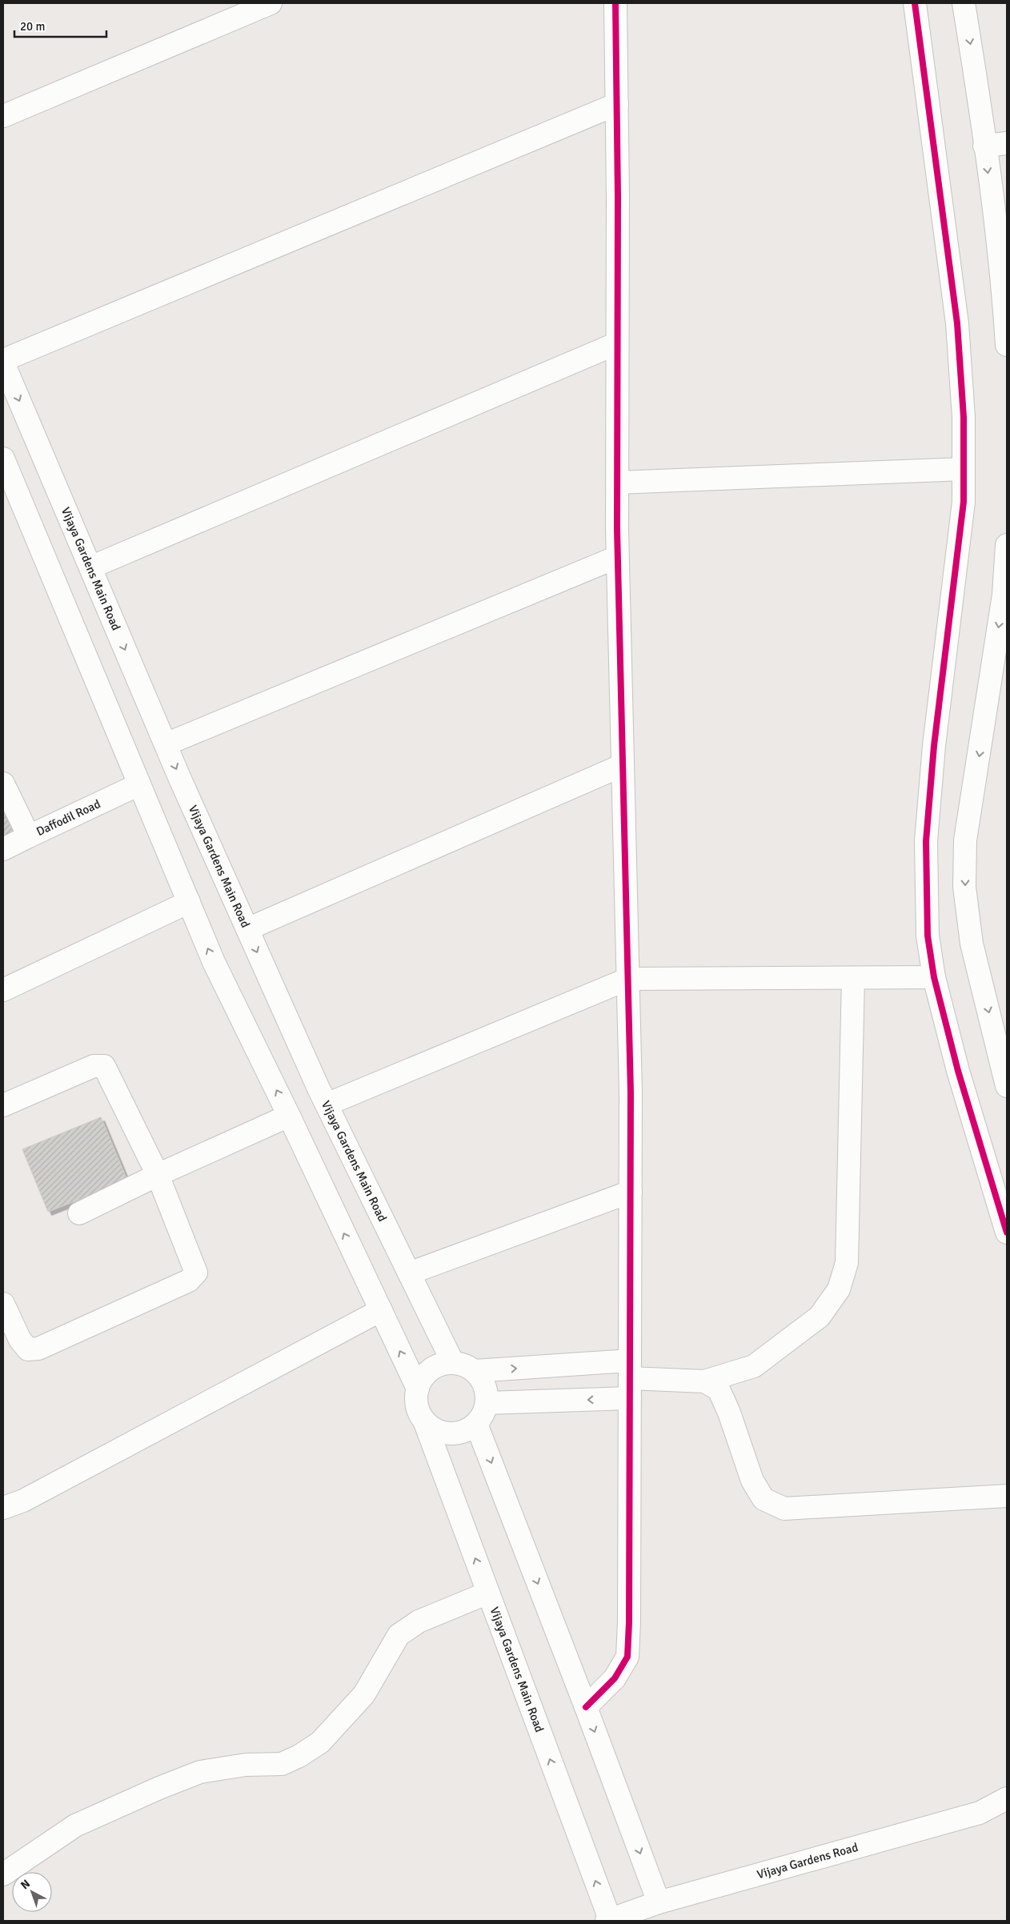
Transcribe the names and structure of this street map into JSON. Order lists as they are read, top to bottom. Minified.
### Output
{"streets":{"street":["Vijaya Gardens Main Road","Daffodil Road","Vijaya Gardens Road"]},"crossings":[["Vijaya Gardens Main Road","Vijaya Gardens Road"]],"scale_bar":"20 m","north":"top left"}
